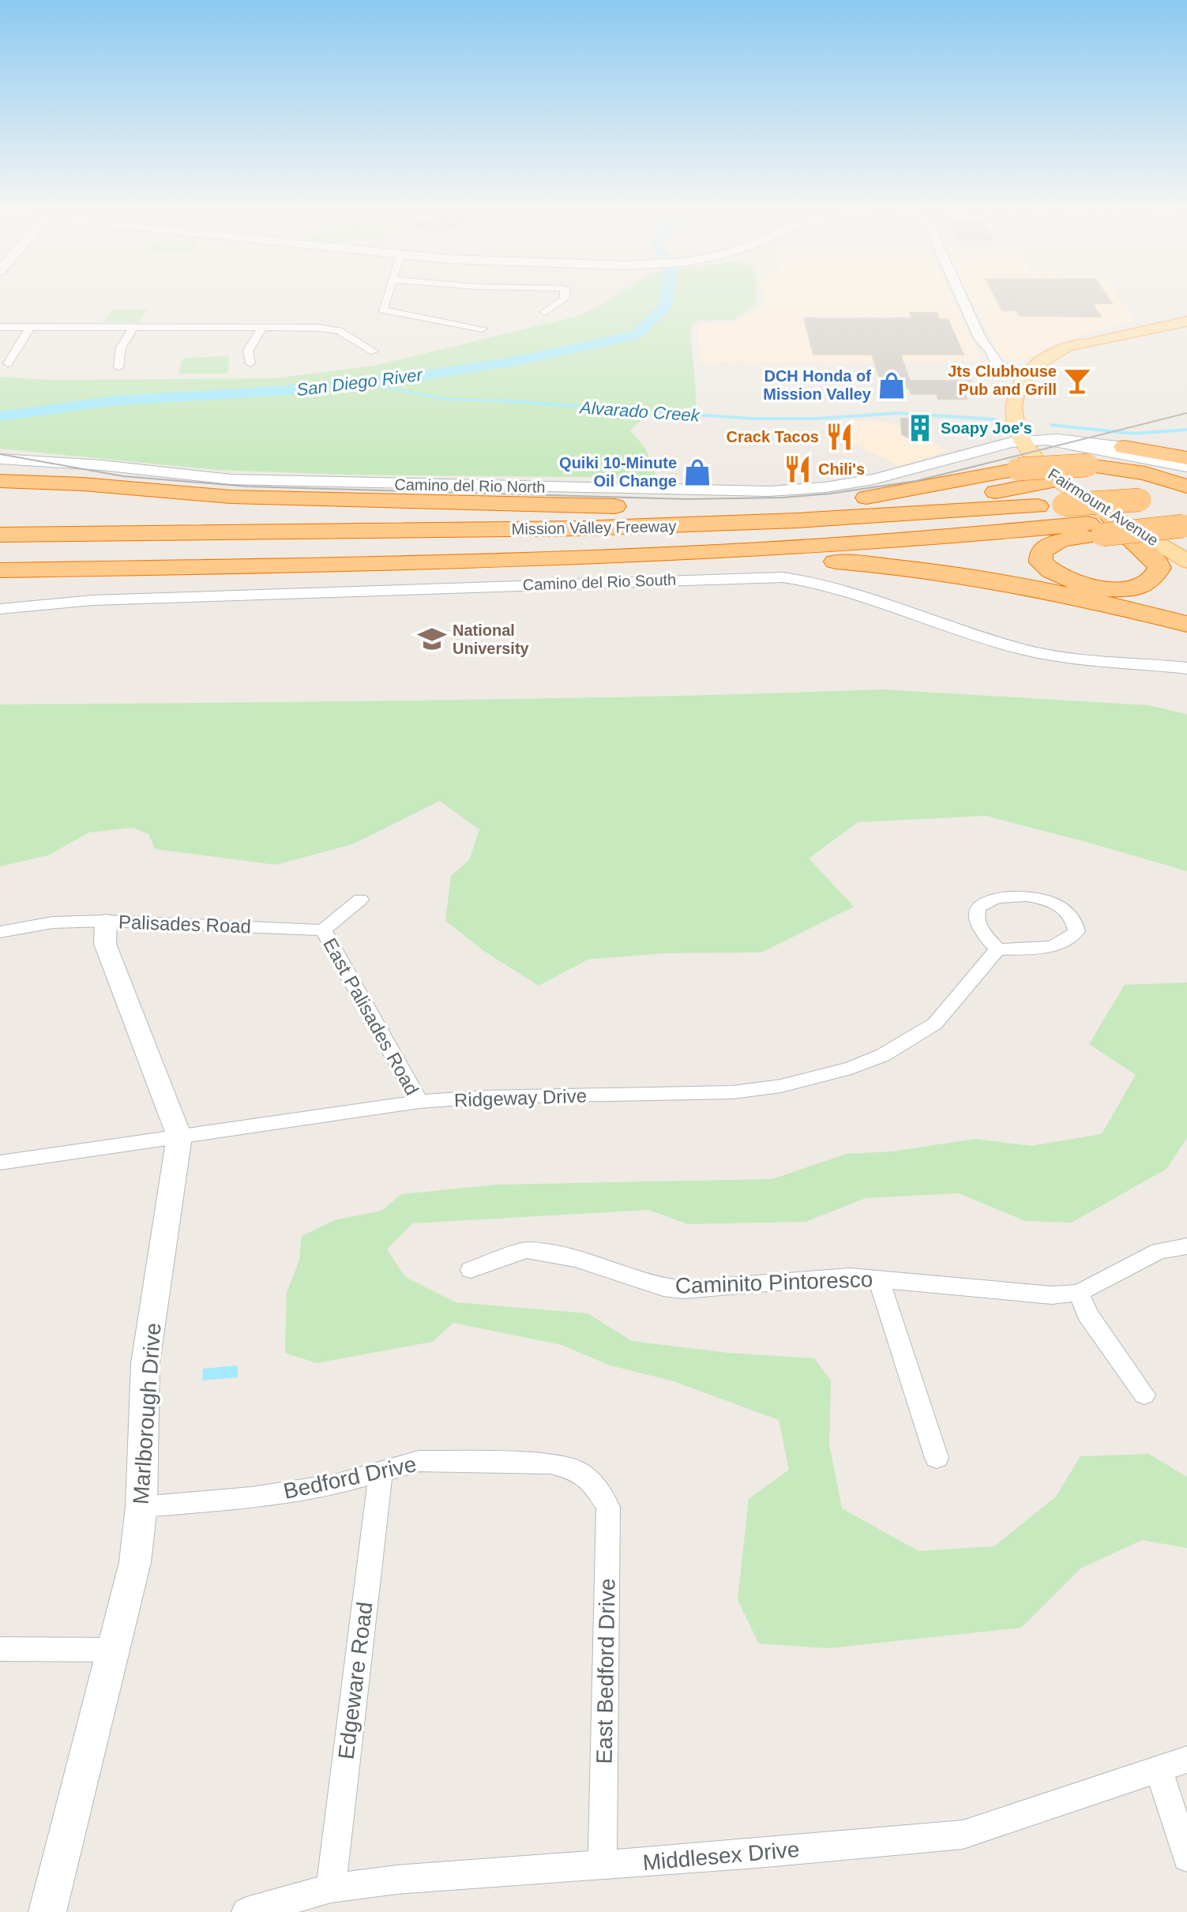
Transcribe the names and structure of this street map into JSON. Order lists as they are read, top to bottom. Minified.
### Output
{"streets":{"highway":["Mission Valley Freeway"],"main road":["Camino del Rio North","Fairmount Avenue"],"street":["Camino del Rio South","Palisades Road","East Palisades Road","Ridgeway Drive","Caminito Pintoresco","Marlborough Drive","Bedford Drive","East Bedford Drive","Edgeware Road","Middlesex Drive"]},"crossings":[["Camino del Rio North","Fairmount Avenue"],["Fairmount Avenue","Mission Valley Freeway"],["Palisades Road","East Palisades Road"],["Palisades Road","Marlborough Drive"],["East Palisades Road","Ridgeway Drive"],["Ridgeway Drive","Marlborough Drive"],["Marlborough Drive","Bedford Drive"],["Bedford Drive","East Bedford Drive"],["Bedford Drive","Edgeware Road"],["East Bedford Drive","Middlesex Drive"],["Edgeware Road","Middlesex Drive"]],"water":["San Diego River","Alvarado Creek"],"places":{"bar":["Jts Clubhouse Pub and Grill"],"shop":["DCH Honda of Mission Valley","Quiki 10-Minute Oil Change"],"building":["Soapy Joe's"],"restaurant":["Crack Tacos","Chili's"],"school or university":["National University"]}}
